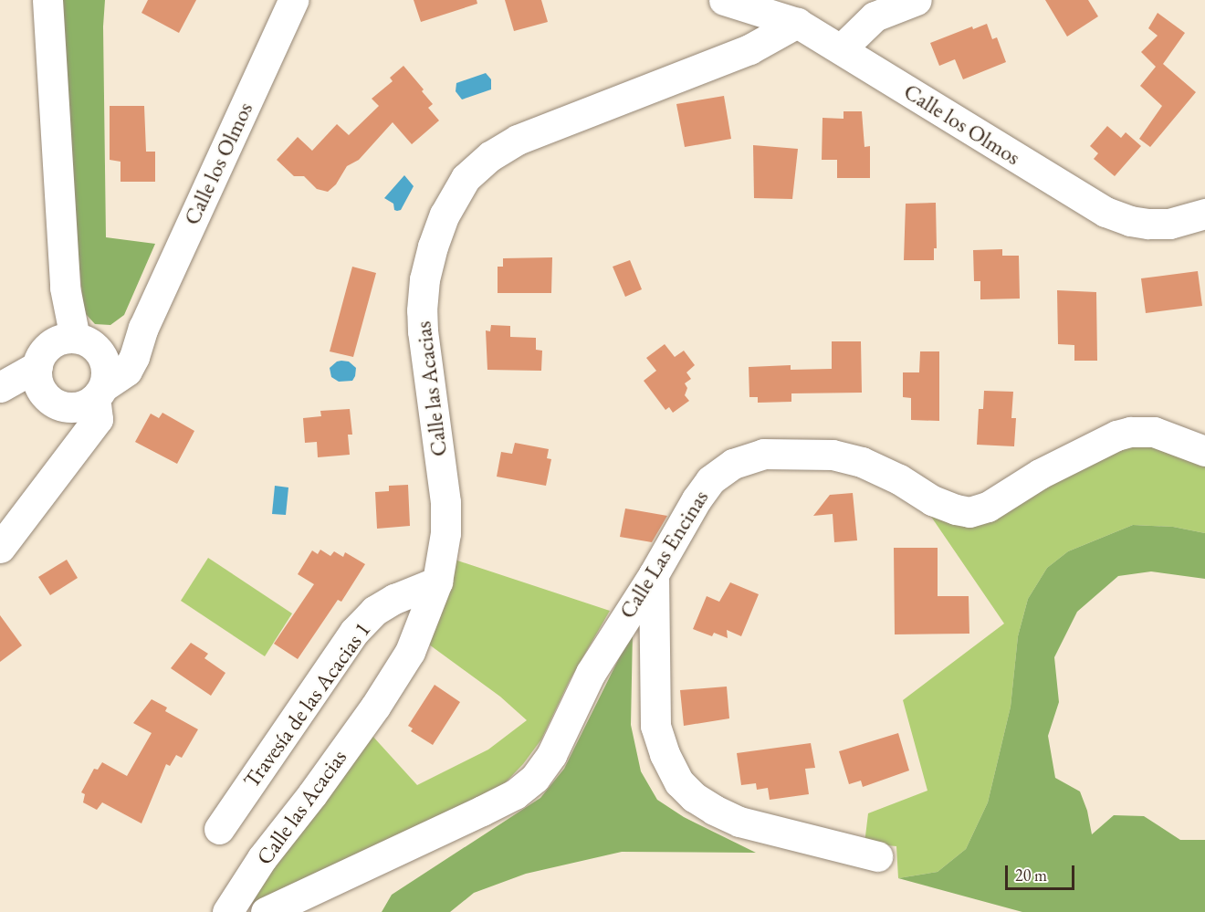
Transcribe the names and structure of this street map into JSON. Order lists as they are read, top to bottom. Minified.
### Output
{"streets":{"street":["Calle los Olmos","Calle las Acacias","Calle Las Encinas","Travesía de las Acacias 1"]},"crossings":[["Calle los Olmos","Calle las Acacias"],["Calle las Acacias","Travesía de las Acacias 1"]],"scale_bar":"20 m"}
